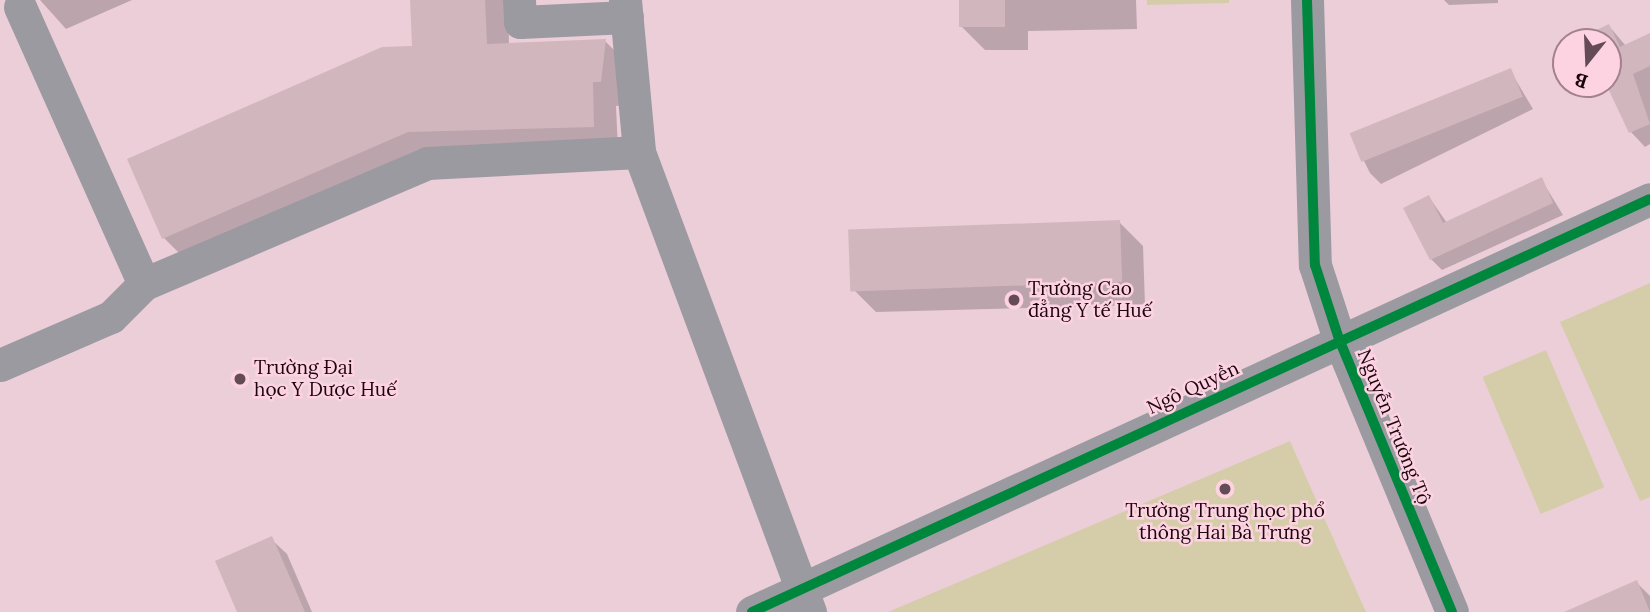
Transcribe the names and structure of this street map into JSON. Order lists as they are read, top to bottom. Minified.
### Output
{"streets":{"street":["Ngô Quyền","Nguyễn Trường Tộ"]},"crossings":[["Ngô Quyền","Nguyễn Trường Tộ"]],"places":["Trường Cao đẳng Y tế Huế","Trường Đại học Y Dược Huế","Trường Trung học phổ thông Hai Bà Trưng"],"north":"bottom"}
